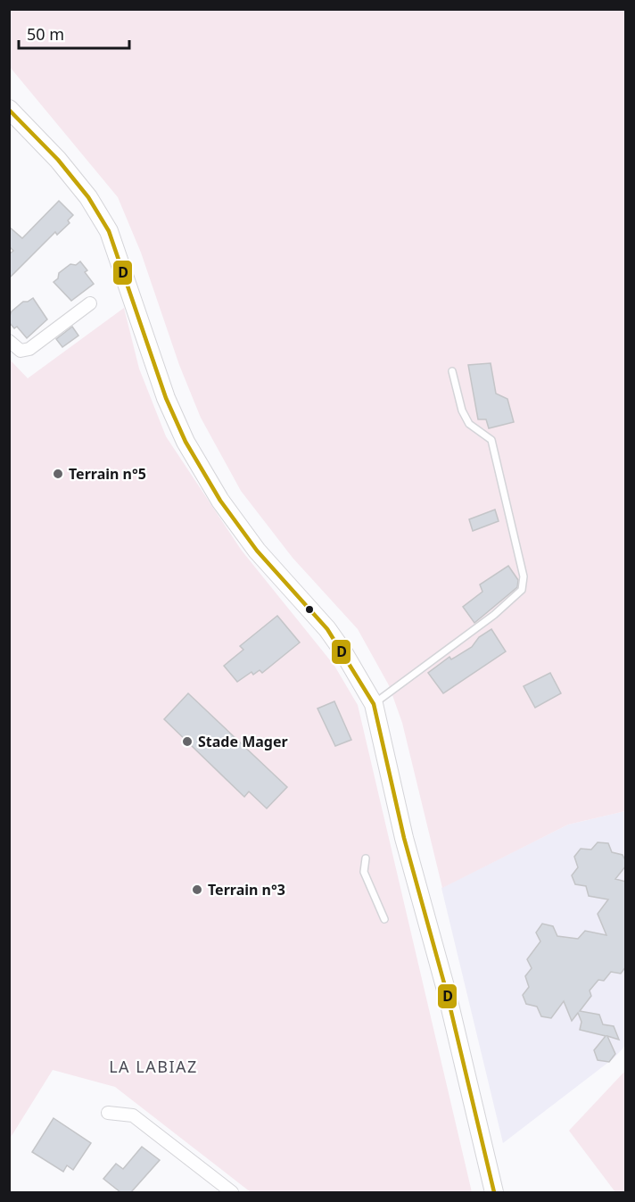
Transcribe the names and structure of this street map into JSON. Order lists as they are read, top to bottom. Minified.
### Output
{"districts":["LA LABIAZ"],"places":["Terrain n°5","Stade Mager","Terrain n°3"],"lines":["transit line D"],"scale_bar":"50 m"}
